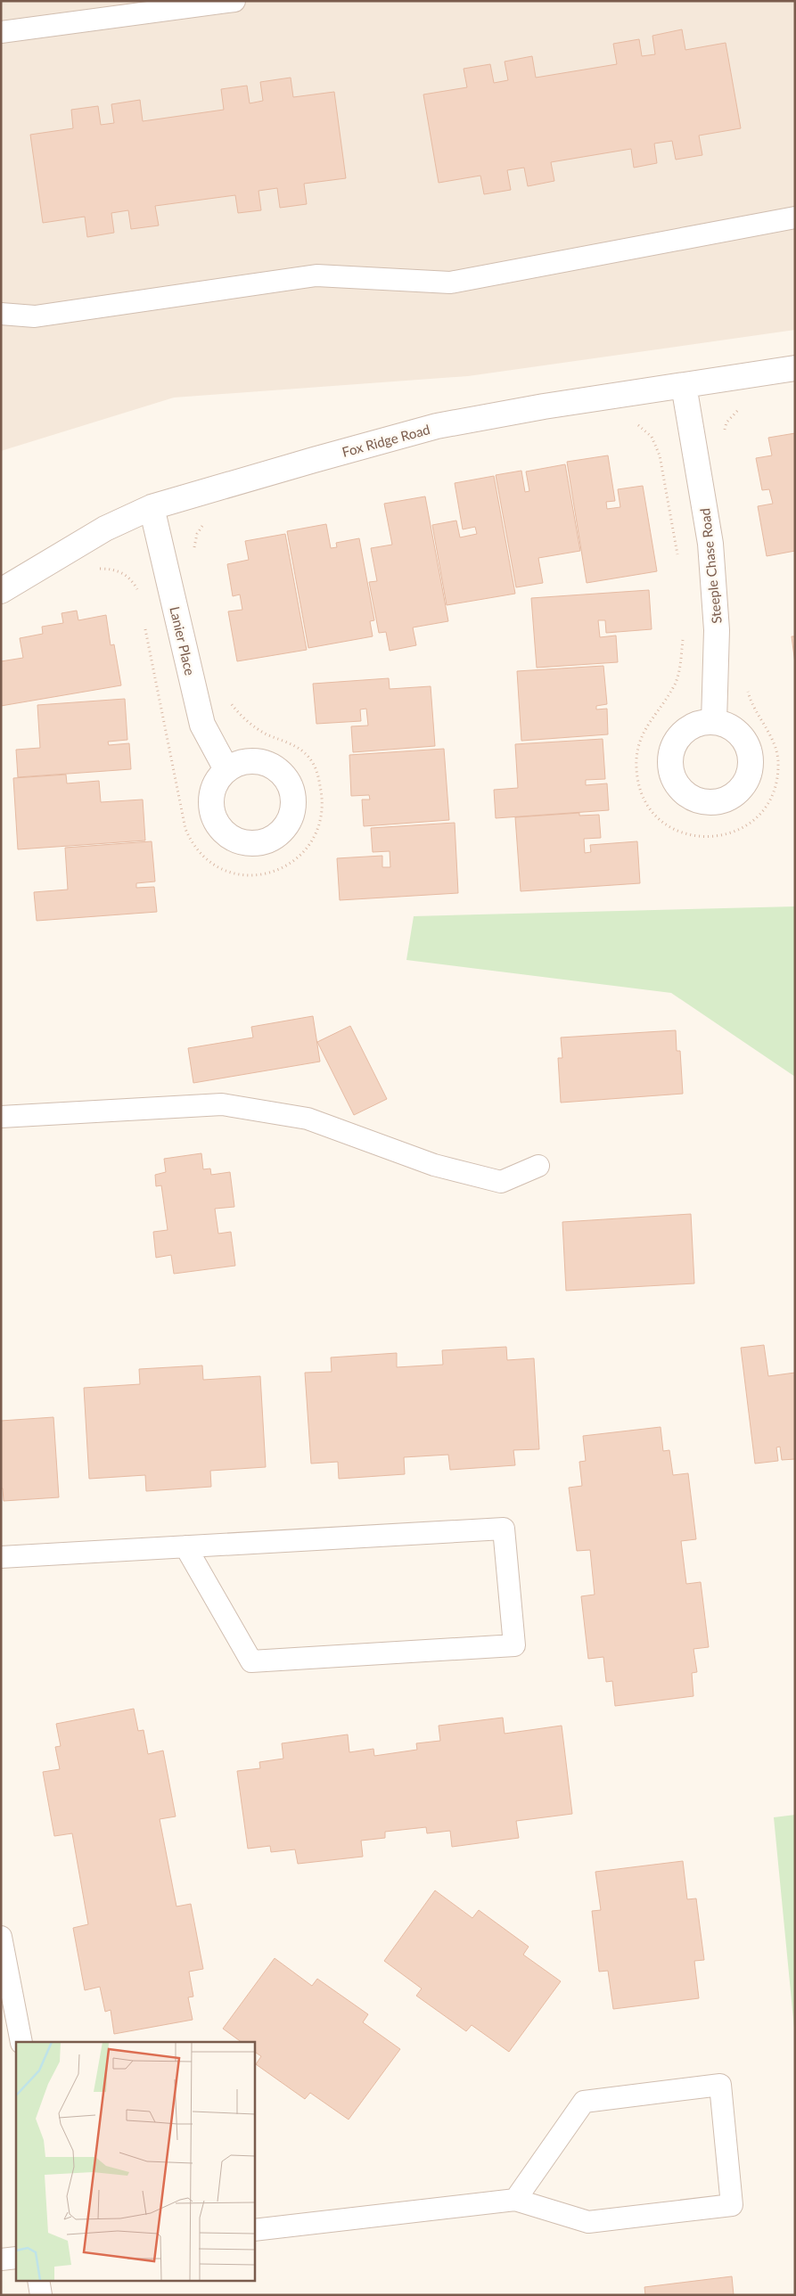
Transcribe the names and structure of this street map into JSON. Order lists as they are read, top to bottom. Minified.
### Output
{"streets":{"street":["Fox Ridge Road","Steeple Chase Road","Lanier Place"]},"crossings":[["Fox Ridge Road","Steeple Chase Road"],["Fox Ridge Road","Lanier Place"]]}
